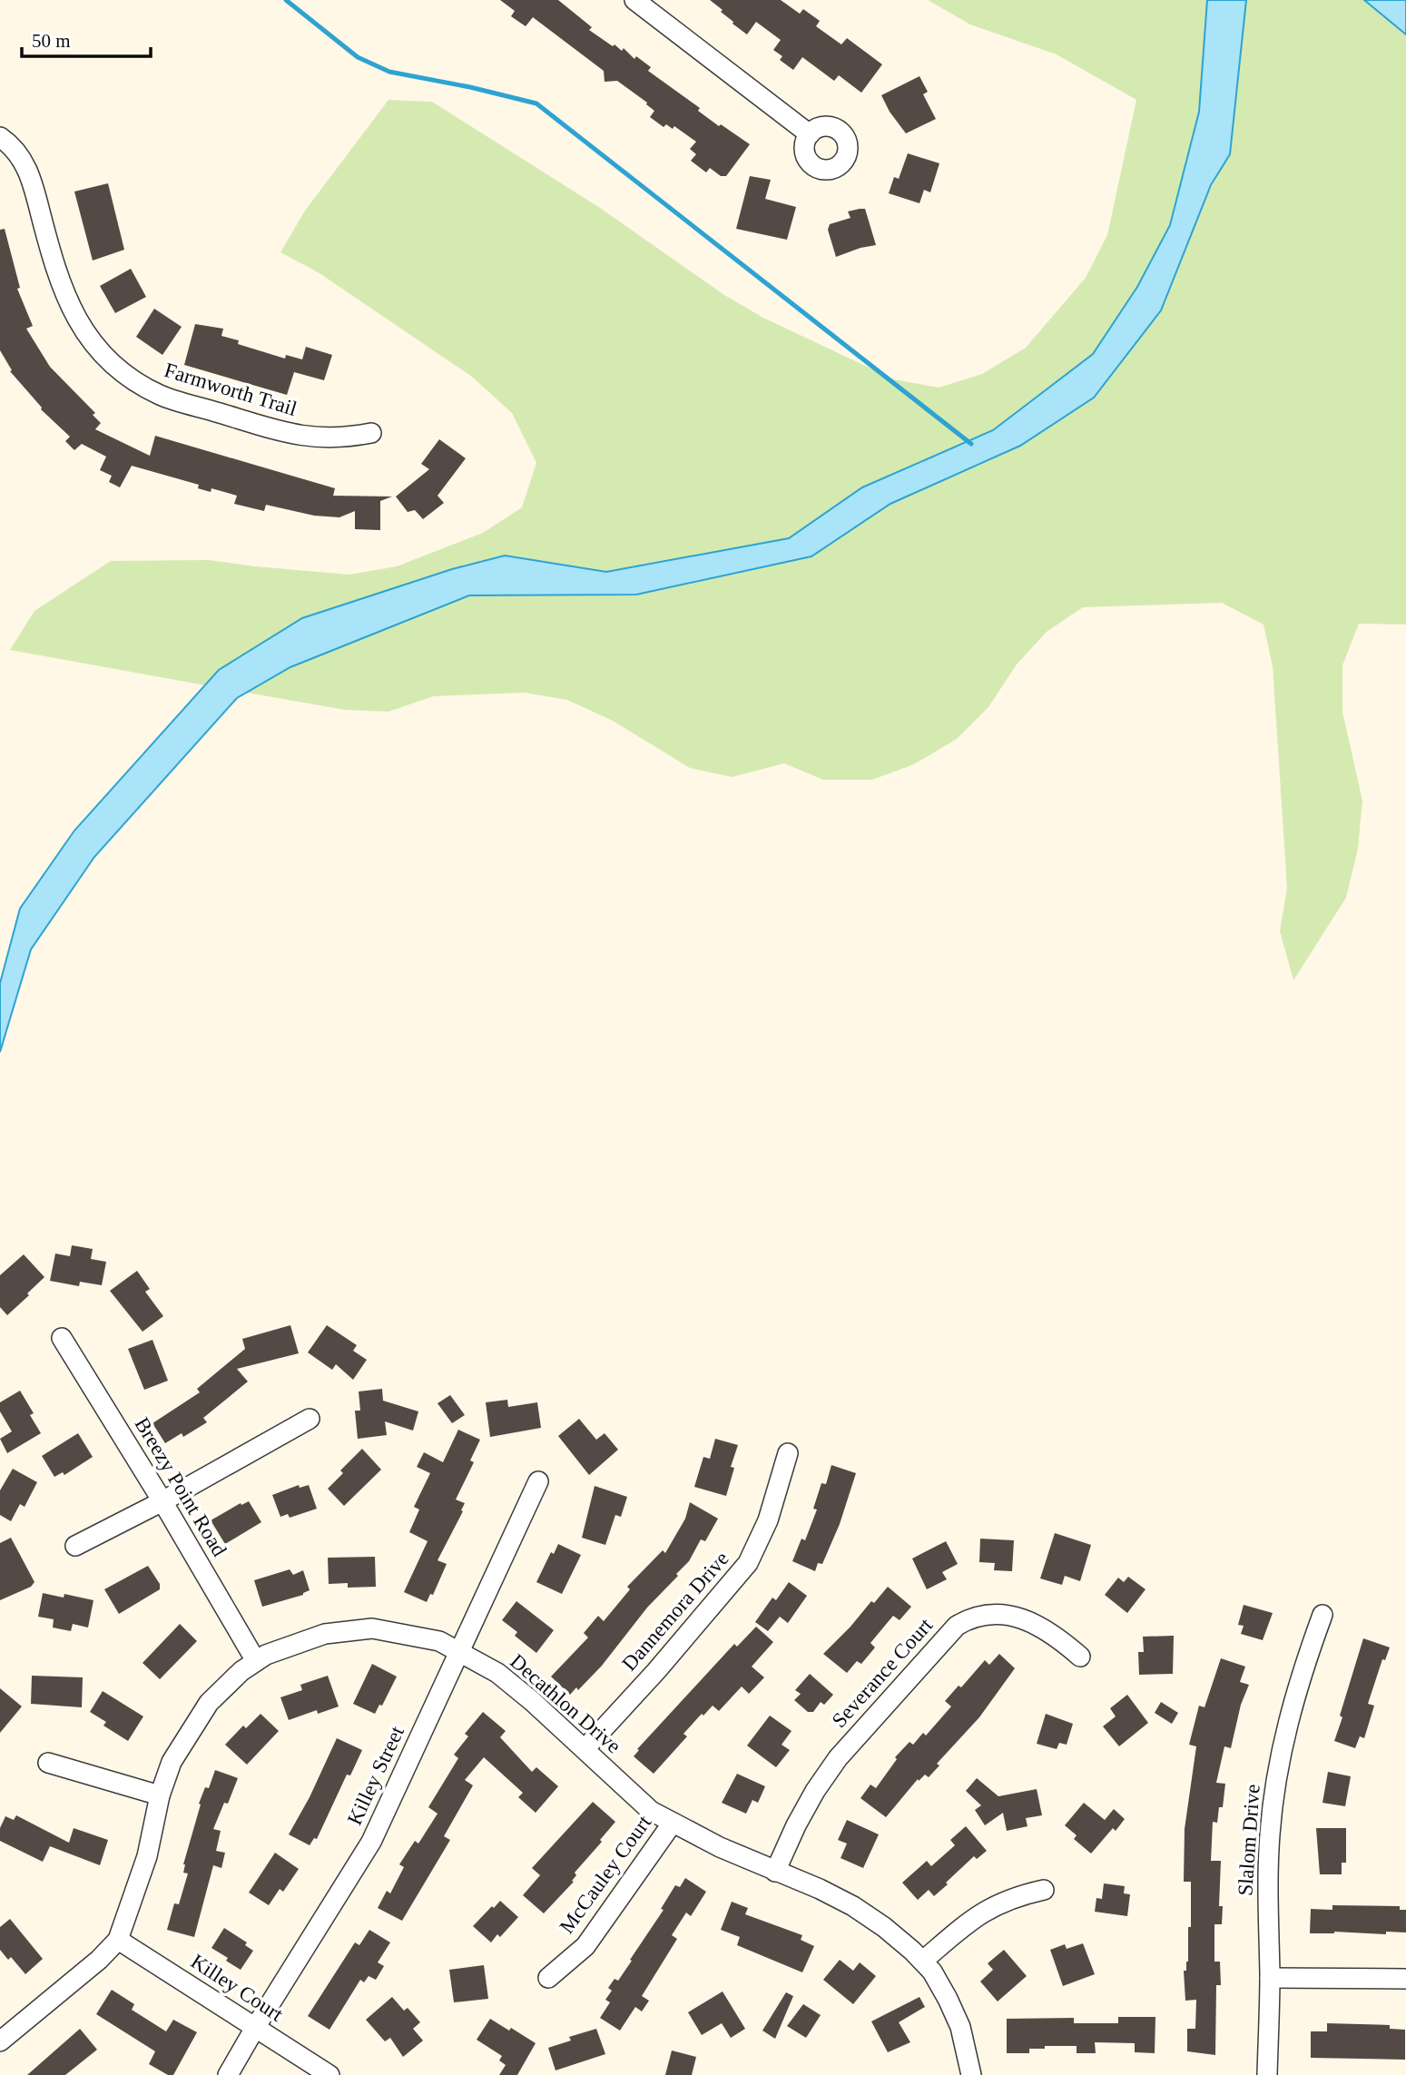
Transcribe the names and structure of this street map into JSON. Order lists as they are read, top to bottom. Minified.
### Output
{"streets":{"street":["Farmworth Trail","Breezy Point Road","Dannemora Drive","Severance Court","Decathlon Drive","Killey Street","Slalom Drive","McCauley Court","Killey Court"]},"crossings":[["Breezy Point Road","Decathlon Drive"],["Dannemora Drive","Decathlon Drive"],["Severance Court","Decathlon Drive"],["Decathlon Drive","Killey Street"],["Decathlon Drive","McCauley Court"],["Decathlon Drive","Killey Court"],["Killey Street","Killey Court"]],"scale_bar":"50 m"}
